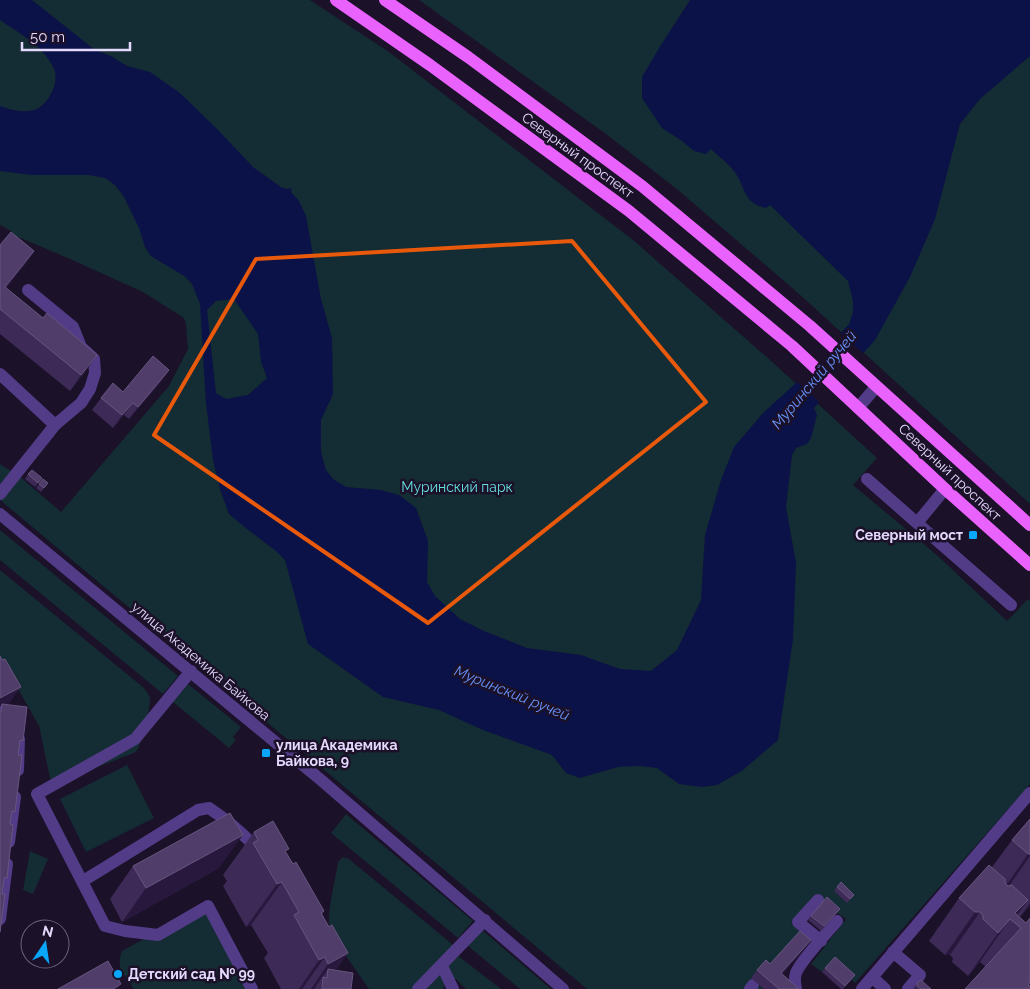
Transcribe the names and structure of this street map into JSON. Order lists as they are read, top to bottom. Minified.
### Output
{"streets":{"main road":["Северный проспект"],"street":["улица Академика Байкова"]},"water":["Муринский ручей"],"parks":["Муринский парк"],"places":{"transit":["Северный мост","улица Академика Байкова, 9"],"other":["Детский сад № 99"]},"scale_bar":"50 m","north":"top"}
